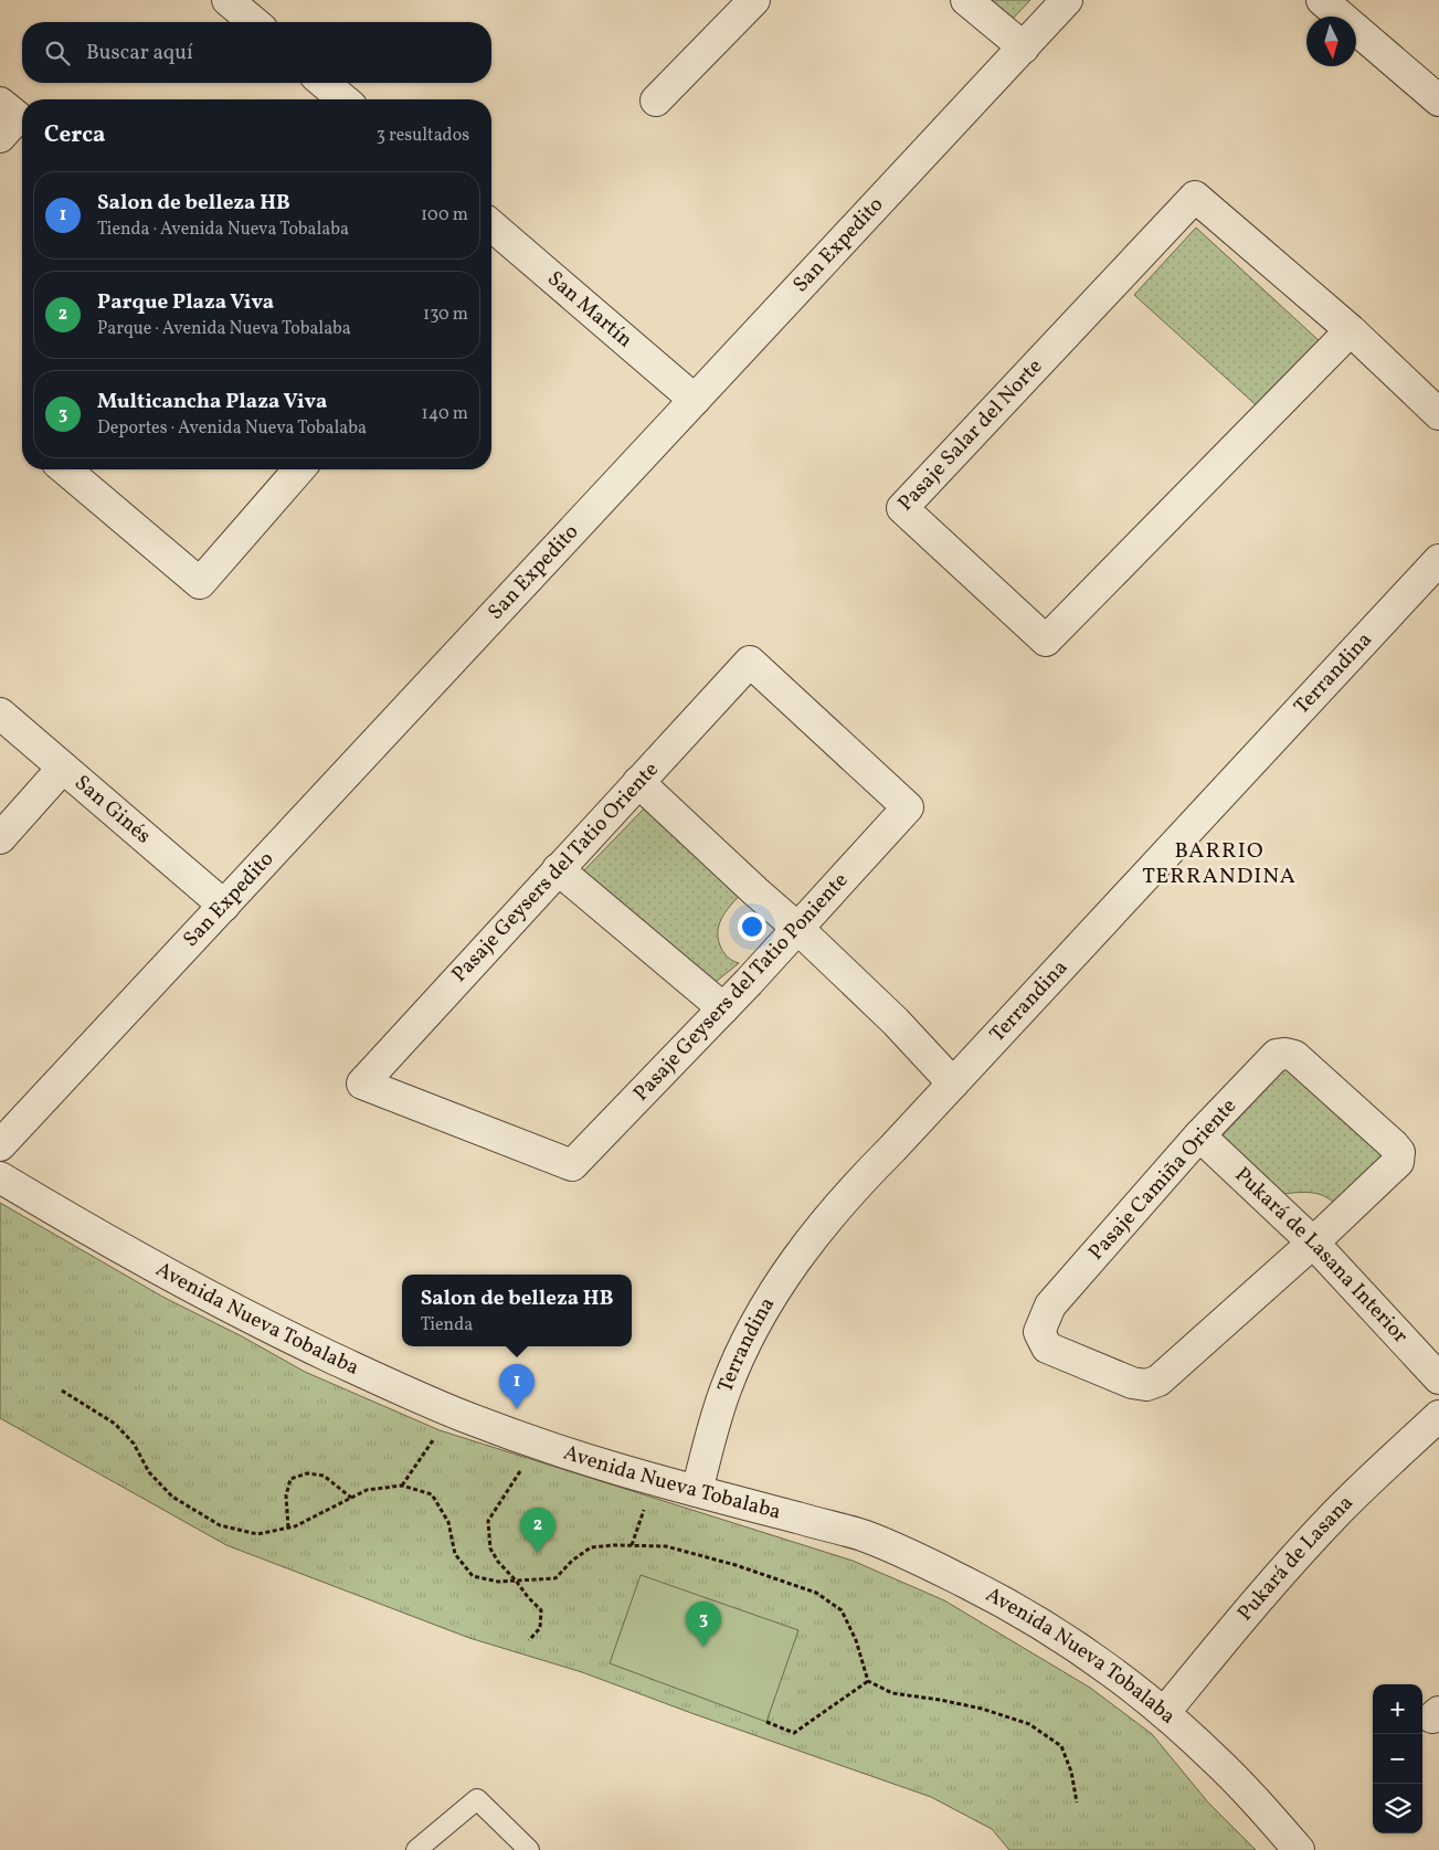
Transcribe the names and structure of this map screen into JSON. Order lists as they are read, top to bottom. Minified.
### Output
{"streets":{"street":["San Expedito","San Martín","Pasaje Salar del Norte","Terrandina","San Ginés","Pasaje Geysers del Tatio Oriente","Pasaje Geysers del Tatio Poniente","Pasaje Camiña Oriente","Pukará de Lasana Interior","Avenida Nueva Tobalaba","Pukará de Lasana"]},"crossings":[["San Expedito","San Martín"],["San Expedito","San Ginés"],["Terrandina","Avenida Nueva Tobalaba"],["Pasaje Geysers del Tatio Oriente","Pasaje Geysers del Tatio Poniente"],["Pasaje Camiña Oriente","Pukará de Lasana Interior"],["Avenida Nueva Tobalaba","Pukará de Lasana"]],"districts":["BARRIO TERRANDINA"],"north":"bottom","page":{"search":"Buscar aquí","heading":["Cerca","3 resultados"],"list":[{"mark":"1","name":"Salon de belleza HB","note":"Tienda · Avenida Nueva Tobalaba","value":"100 m"},{"mark":"2","name":"Parque Plaza Viva","note":"Parque · Avenida Nueva Tobalaba","value":"130 m"},{"mark":"3","name":"Multicancha Plaza Viva","note":"Deportes · Avenida Nueva Tobalaba","value":"140 m"}],"popup":["Salon de belleza HB","Tienda"],"pins":["1","2","3"],"map_buttons":["+","−"]}}
